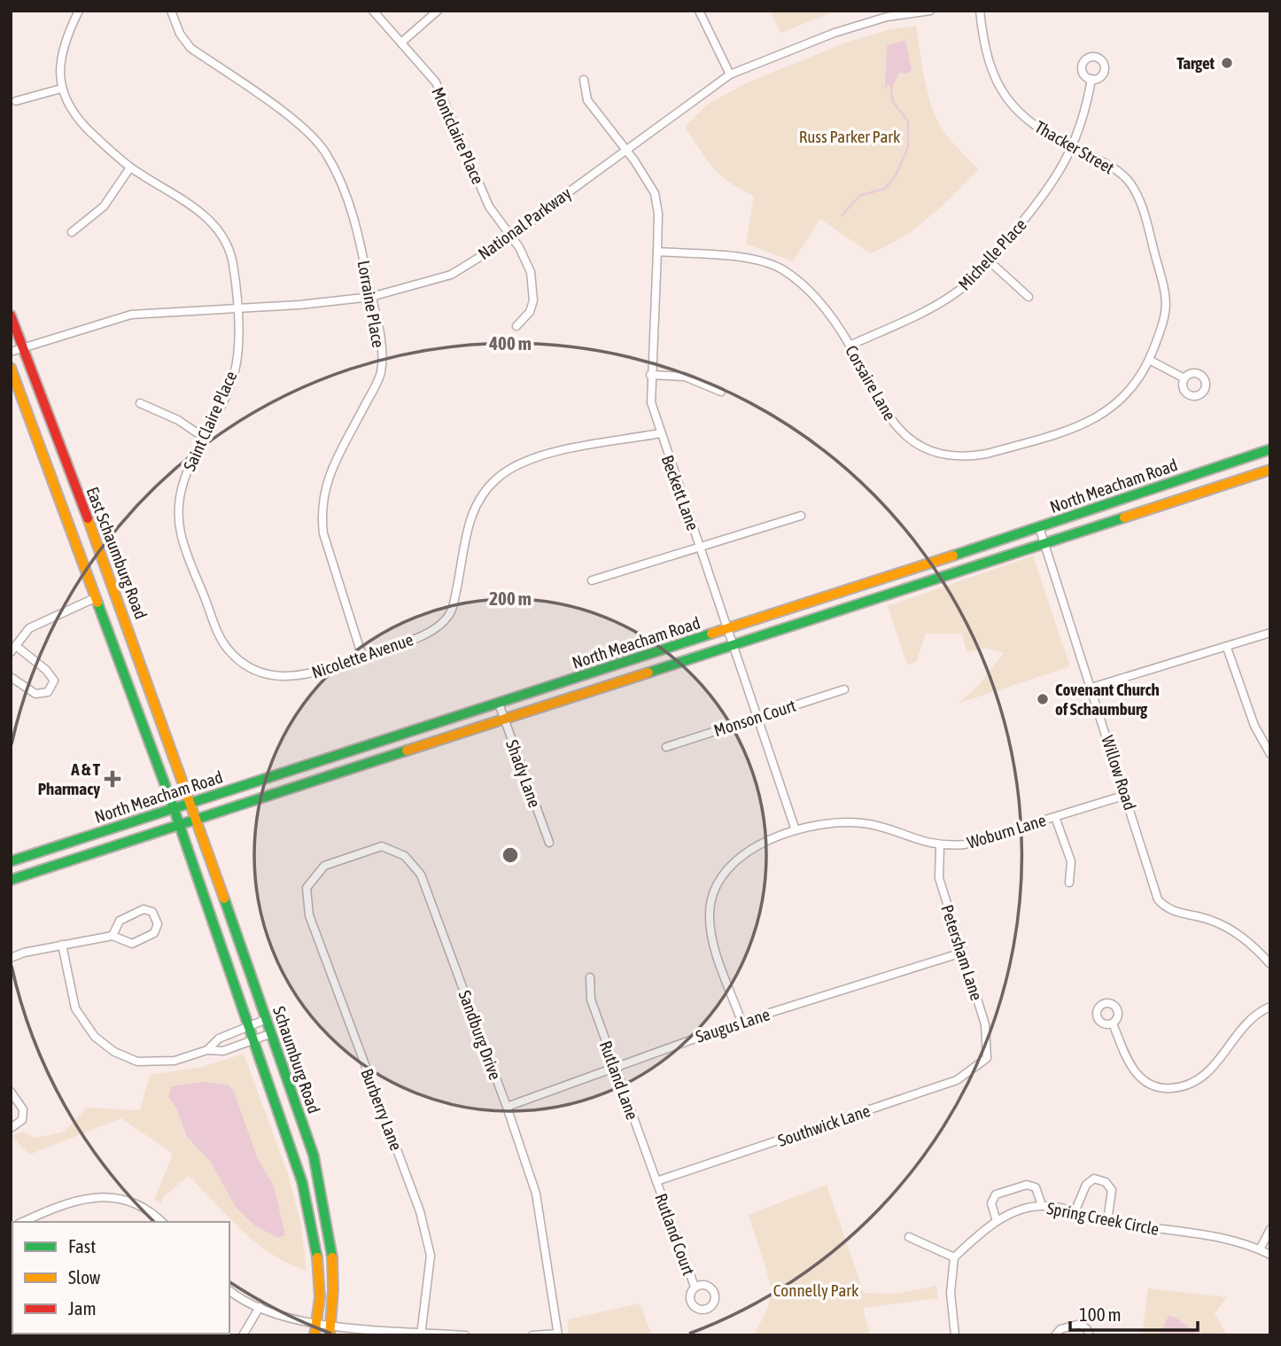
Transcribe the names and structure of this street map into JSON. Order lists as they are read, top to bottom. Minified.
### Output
{"streets":{"main road":["North Meacham Road","East Schaumburg Road","Schaumburg Road"],"street":["Montclaire Place","Thacker Street","National Parkway","Michelle Place","Lorraine Place","Corsaire Lane","Saint Claire Place","Beckett Lane","Nicolette Avenue","Monson Court","Willow Road","Shady Lane","Woburn Lane","Petersham Lane","Saugus Lane","Sandburg Drive","Rutland Lane","Burberry Lane","Southwick Lane","Spring Creek Circle","Rutland Court"]},"crossings":[["Montclaire Place","National Parkway"],["Thacker Street","Michelle Place"],["Thacker Street","Corsaire Lane"],["National Parkway","Lorraine Place"],["National Parkway","Saint Claire Place"],["National Parkway","Beckett Lane"],["National Parkway","East Schaumburg Road"],["Michelle Place","Corsaire Lane"],["Lorraine Place","Nicolette Avenue"],["Corsaire Lane","Beckett Lane"],["Saint Claire Place","Nicolette Avenue"],["North Meacham Road","Beckett Lane"],["North Meacham Road","East Schaumburg Road"],["North Meacham Road","Willow Road"],["North Meacham Road","Shady Lane"],["North Meacham Road","Schaumburg Road"],["Beckett Lane","Nicolette Avenue"],["Beckett Lane","Monson Court"],["Beckett Lane","Woburn Lane"],["East Schaumburg Road","Schaumburg Road"],["Willow Road","Woburn Lane"],["Woburn Lane","Petersham Lane"],["Woburn Lane","Saugus Lane"],["Petersham Lane","Saugus Lane"],["Petersham Lane","Southwick Lane"],["Saugus Lane","Sandburg Drive"],["Saugus Lane","Rutland Lane"],["Sandburg Drive","Burberry Lane"],["Rutland Lane","Southwick Lane"],["Rutland Lane","Rutland Court"],["Southwick Lane","Rutland Court"]],"parks":["Russ Parker Park","Connelly Park"],"places":{"other":["Target","Covenant Church of Schaumburg"],"health":["A & T Pharmacy"]},"legend":["Fast","Slow","Jam"],"scale_bar":"100 m","rings":["400 m","200 m"]}
